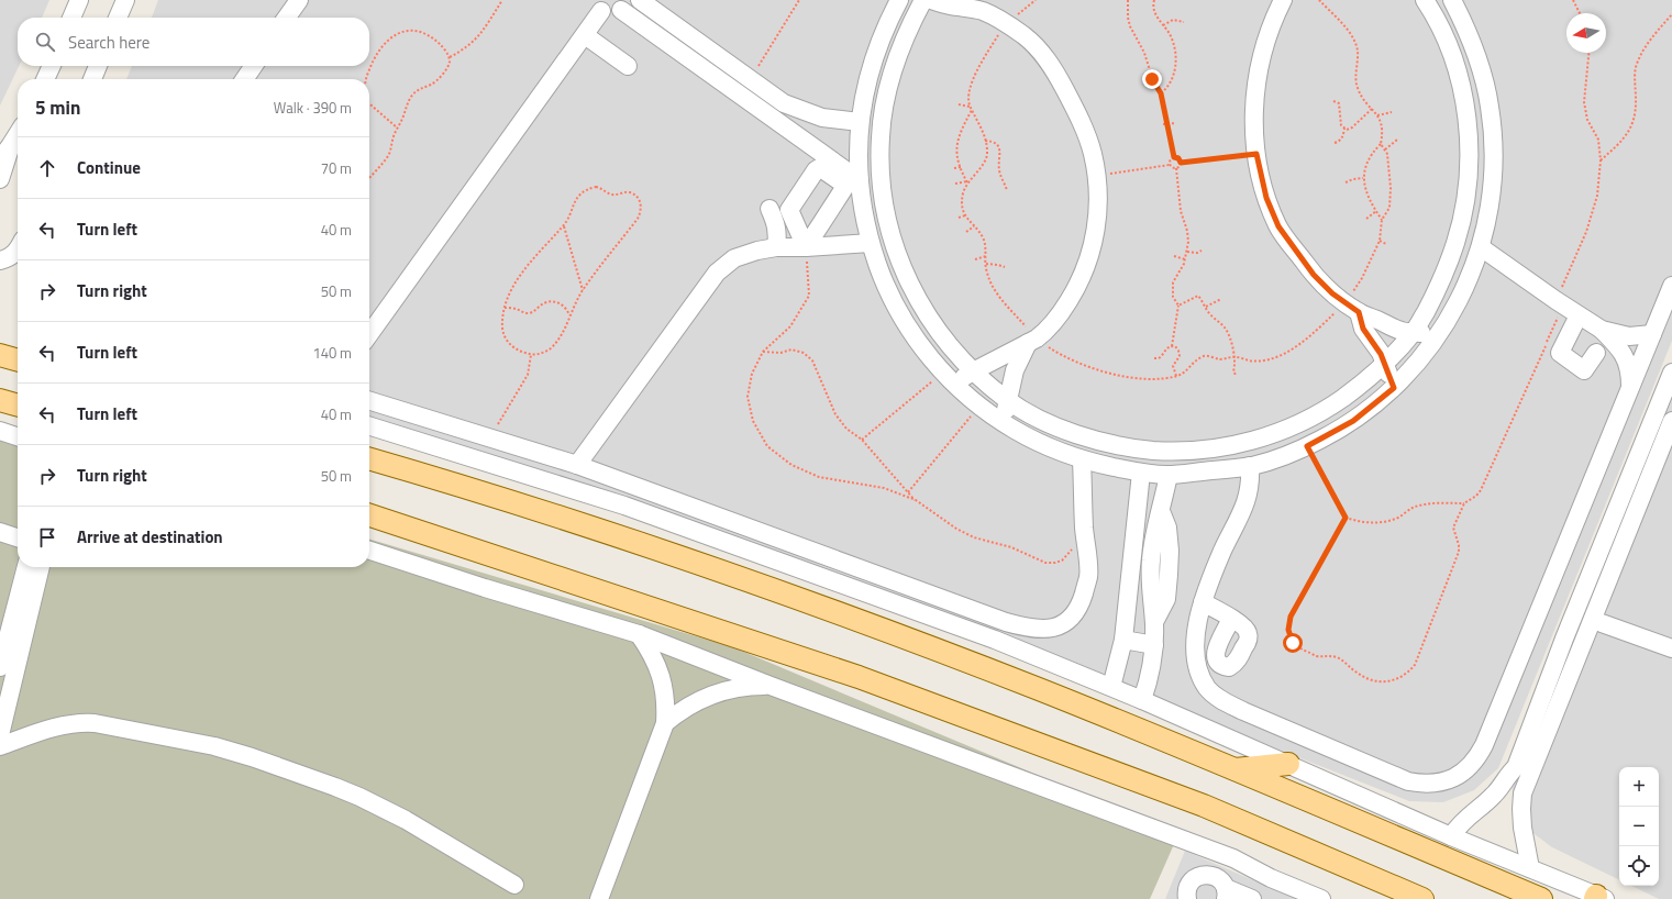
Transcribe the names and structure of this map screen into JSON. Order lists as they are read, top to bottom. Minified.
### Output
{"north":"left","page":{"search":"Search here","heading":["5 min","Walk · 390 m"],"list":[["Continue","70 m"],["Turn left","40 m"],["Turn right","50 m"],["Turn left","140 m"],["Turn left","40 m"],["Turn right","50 m"],"Arrive at destination"],"map_buttons":["+","−"]}}
